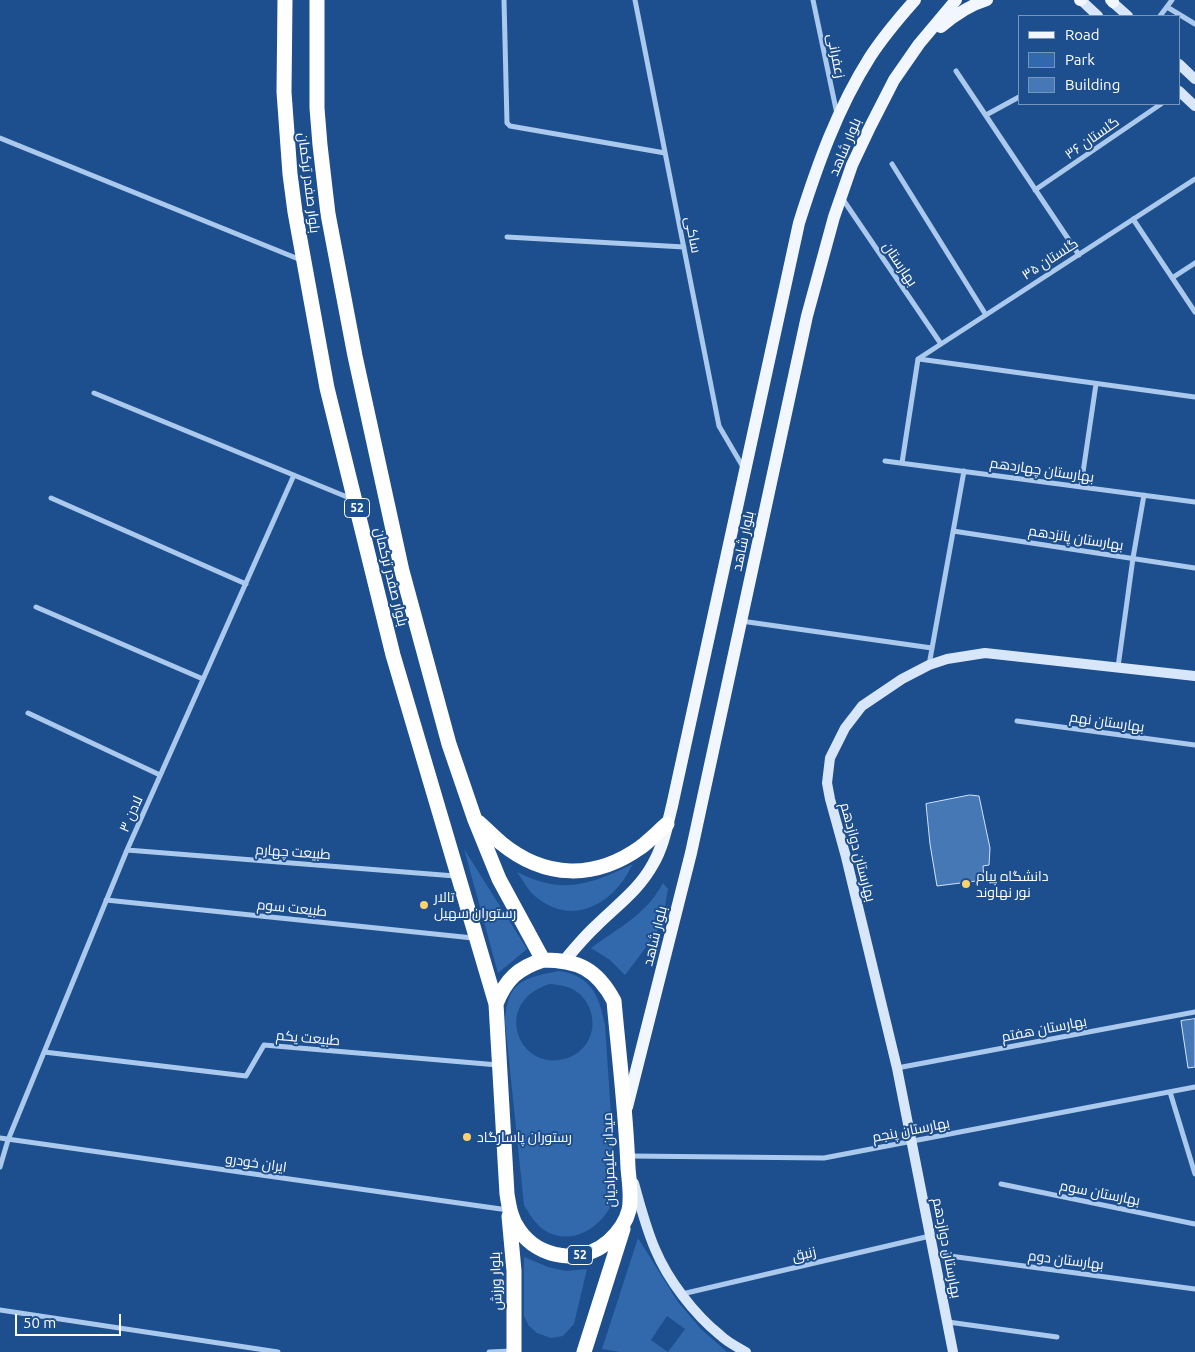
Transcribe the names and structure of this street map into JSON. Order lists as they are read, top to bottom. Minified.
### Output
{"streets":{"highway":["بلوار صفدر ترکمان","52","میدان علیمرادیان","بلوار ورزش"],"main road":["بلوار شاهد"],"street":["زعفرانی","گلستان ۳۶","ساکی","گلستان ۳۵","بهارستان","بهارستان چهاردهم","بهارستان پانزدهم","بهارستان نهم","لادن ۳","طبیعت چهارم","بهارستان دوازدهم","طبیعت سوم","بهارستان هفتم","طبیعت یکم","بهارستان پنجم","ایران خودرو","بهارستان سوم","زنبق","بهارستان دوم"]},"crossings":[["زعفرانی","بلوار شاهد"],["بلوار شاهد","ساکی"],["بلوار شاهد","بهارستان"],["بلوار شاهد","میدان علیمرادیان"],["بلوار صفدر ترکمان","طبیعت چهارم"],["بلوار صفدر ترکمان","طبیعت سوم"],["بلوار صفدر ترکمان","میدان علیمرادیان"],["گلستان ۳۵","بهارستان"],["52","میدان علیمرادیان"],["لادن ۳","طبیعت چهارم"],["لادن ۳","طبیعت سوم"],["لادن ۳","طبیعت یکم"],["لادن ۳","ایران خودرو"],["بهارستان دوازدهم","بهارستان هفتم"],["بهارستان دوازدهم","بهارستان پنجم"],["بهارستان دوازدهم","زنبق"],["بهارستان دوازدهم","بهارستان دوم"],["طبیعت یکم","میدان علیمرادیان"],["بهارستان پنجم","میدان علیمرادیان"],["میدان علیمرادیان","ایران خودرو"],["میدان علیمرادیان","بلوار ورزش"],["ایران خودرو","بلوار ورزش"]],"places":["دانشگاه پیام نور نهاوند","تالار رستوران سهیل","رستوران پاسارگاد"],"legend":["Road","Park","Building"],"scale_bar":"50 m"}
